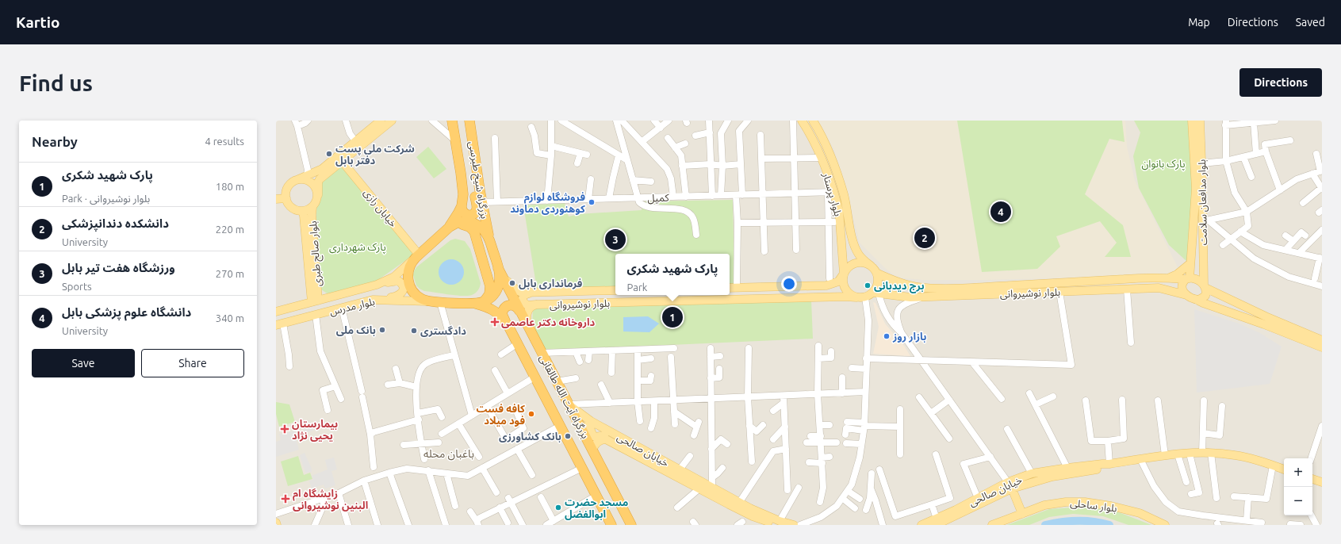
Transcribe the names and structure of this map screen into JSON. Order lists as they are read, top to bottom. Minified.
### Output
{"streets":{"highway":["بزرگراه شیخ طبرسی","بزرگراه آیت الله طالقانی"],"main road":["بلوار پرستار","بلوار مدافعان سلامت","خیابان رازی","بلوار صالح طبری","بلوار نوشیروانی","بلوار مدرس","خیابان صالحی","خيابان صالحی","بلوار ساحلی"],"street":["کمیل"]},"crossings":[["بزرگراه شیخ طبرسی","کمیل"],["بزرگراه شیخ طبرسی","خیابان رازی"],["بزرگراه شیخ طبرسی","بلوار مدرس"],["بزرگراه شیخ طبرسی","بزرگراه آیت الله طالقانی"],["بلوار پرستار","کمیل"],["بلوار پرستار","بلوار نوشیروانی"],["بلوار مدافعان سلامت","بلوار نوشیروانی"],["خیابان رازی","بلوار مدرس"],["خیابان رازی","بزرگراه آیت الله طالقانی"],["بلوار صالح طبری","بلوار مدرس"],["بلوار نوشیروانی","بزرگراه آیت الله طالقانی"],["بلوار مدرس","بزرگراه آیت الله طالقانی"],["بزرگراه آیت الله طالقانی","خیابان صالحی"]],"districts":["باغبان محله"],"parks":["پارک بانوان","پارک شهرداری"],"places":{"other":["شرکت ملی پست دفتر بابل","فروشگاه لوازم کوهنوردی دماوند","فرمانداری بابل","برج دیدبانی","بانک ملی","دادگستری","بازار روز","کافه فست فود میلاد","بانک کشاورزی","مسجد حضرت ابوالفضل"],"health":["داروخانه دکتر عاصمی","بیمارستان یحیی نژاد","زایشگاه ام البنین نوشیروانی"]},"page":{"header":"Kartio","nav":["Map","Directions","Saved"],"buttons":["Directions",["Save","Share"]],"title":"Find us","heading":["Nearby","4 results"],"list":[{"mark":"1","name":"پارک شهید شکری","note":"Park · بلوار نوشیروانی","value":"180 m"},{"mark":"2","name":"دانشکده دندانپزشکی","note":"University","value":"220 m"},{"mark":"3","name":"ورزشگاه هفت تیر بابل","note":"Sports","value":"270 m"},{"mark":"4","name":"دانشگاه علوم پزشکی بابل","note":"University","value":"340 m"}],"pins":["4","2","3","1"],"popup":["پارک شهید شکری","Park"],"map_buttons":["+","−"]}}
